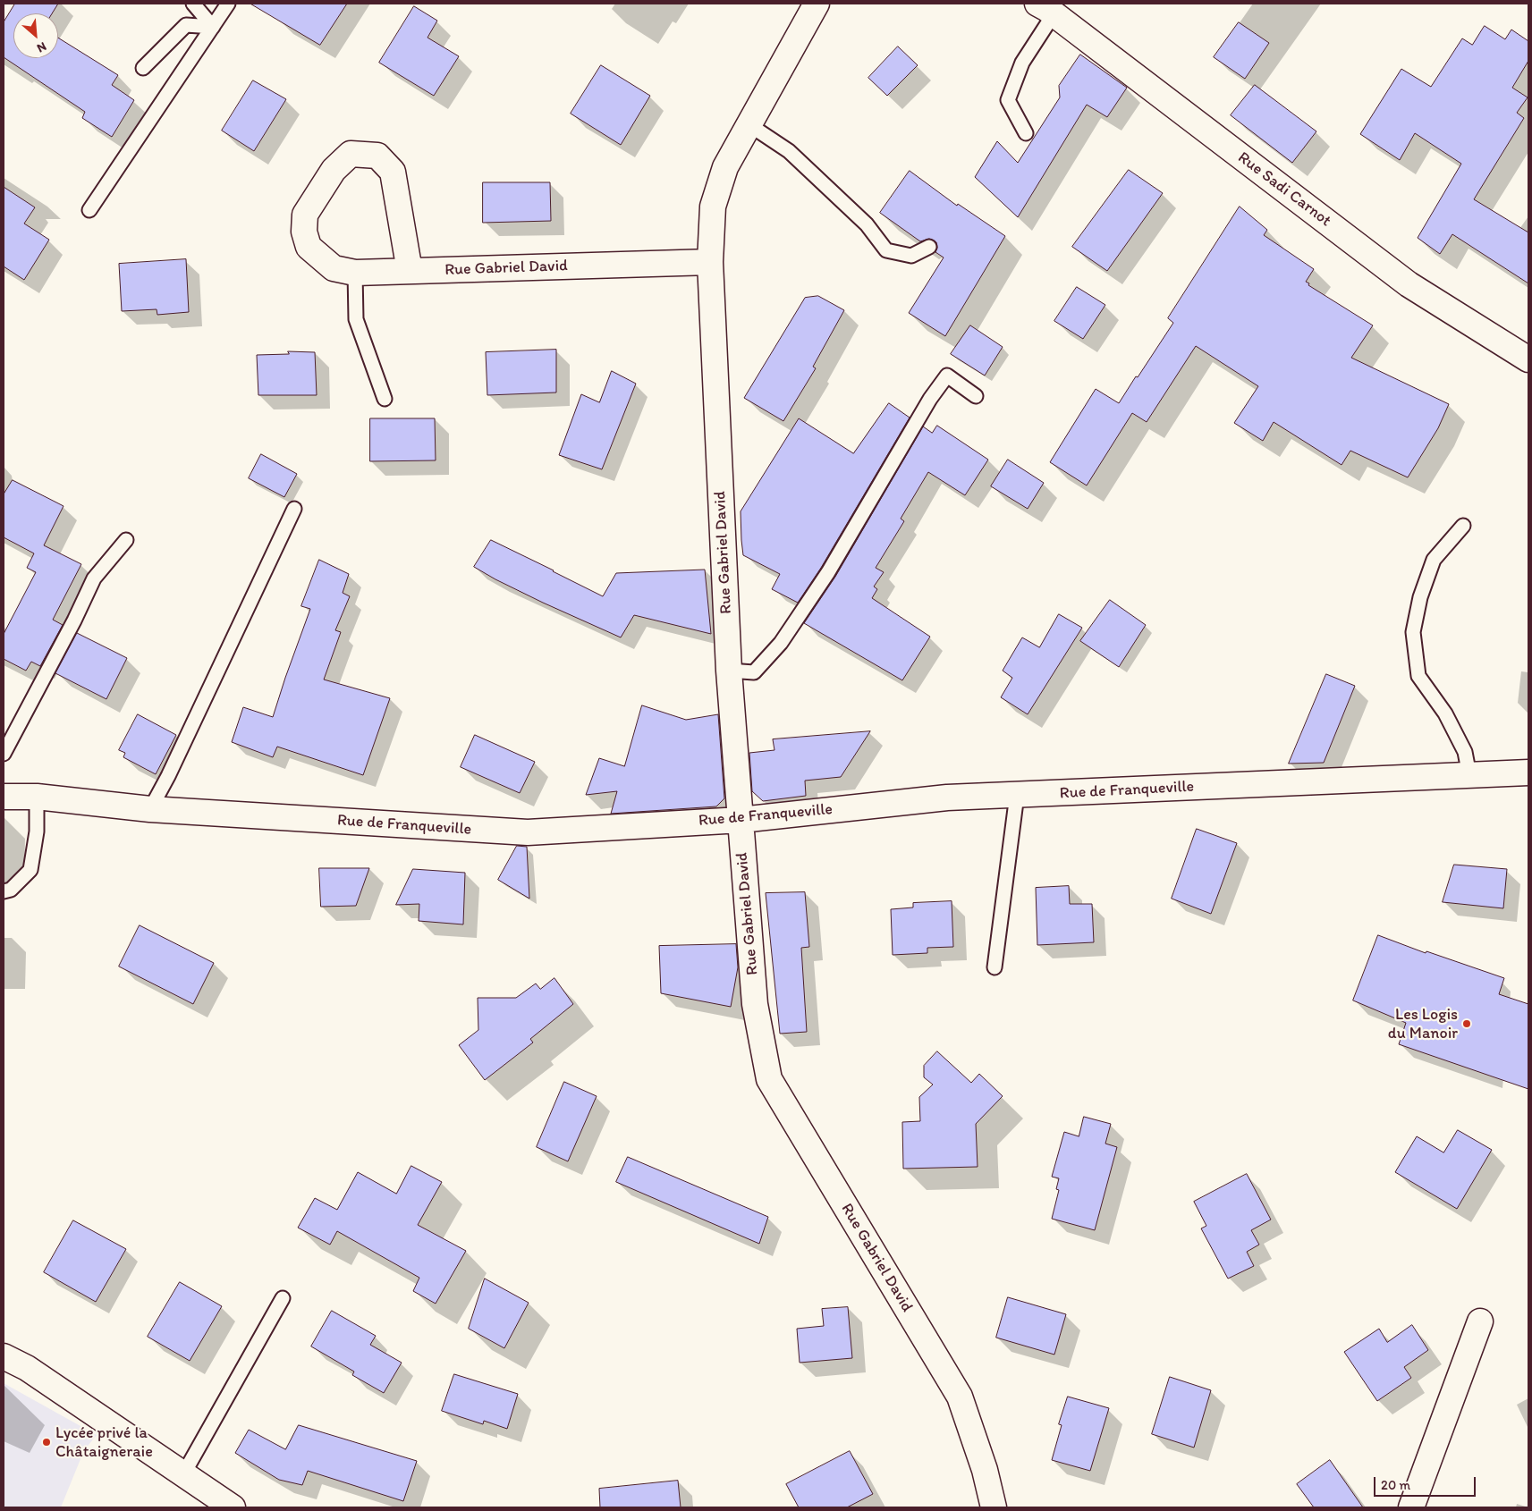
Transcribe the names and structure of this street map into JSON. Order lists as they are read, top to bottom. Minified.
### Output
{"streets":{"street":["Rue Sadi Carnot","Rue Gabriel David","Rue de Franqueville"]},"crossings":[["Rue Gabriel David","Rue de Franqueville"]],"places":["Les Logis du Manoir","Lycée privé la Châtaigneraie"],"scale_bar":"20 m","north":"bottom right"}
